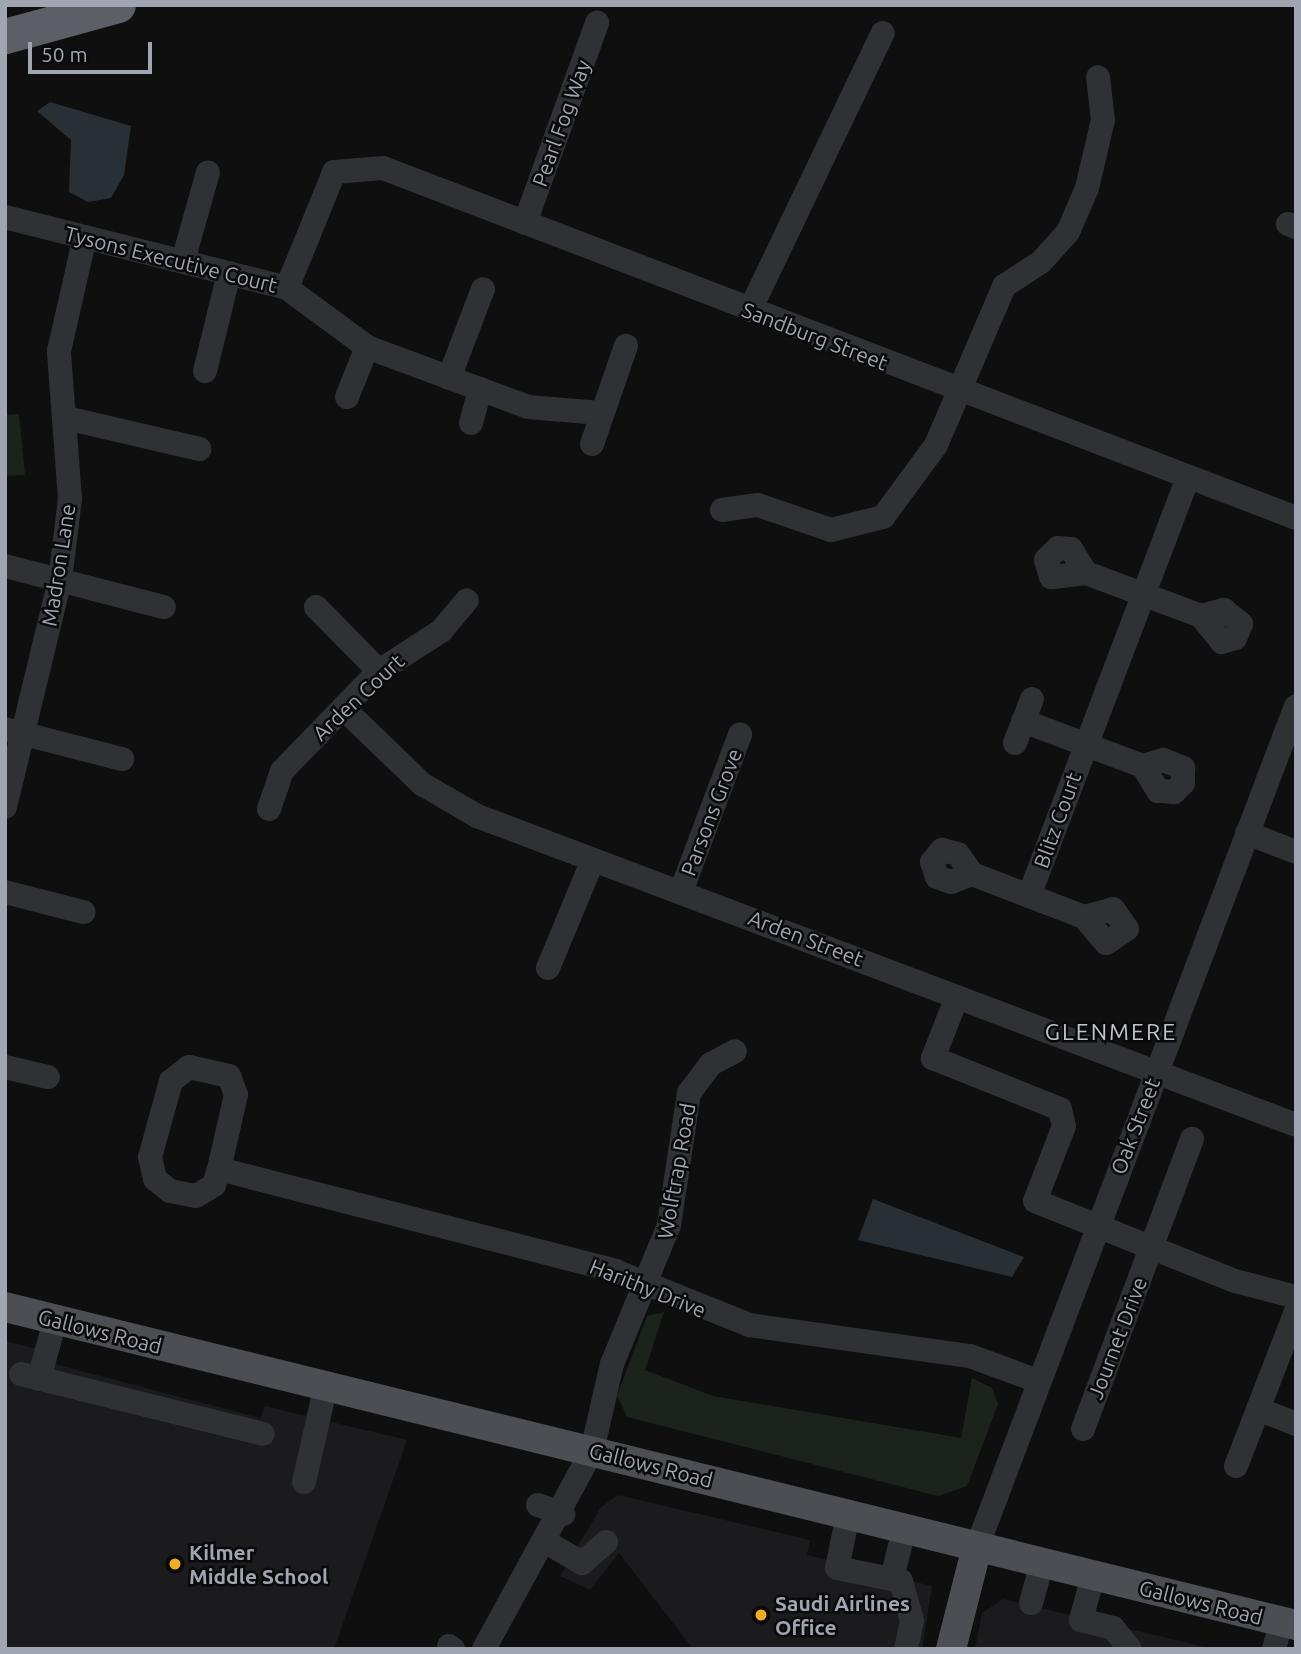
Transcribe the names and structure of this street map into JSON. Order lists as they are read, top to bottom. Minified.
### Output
{"streets":{"main road":["Gallows Road"],"street":["Pearl Fog Way","Tysons Executive Court","Sandburg Street","Madron Lane","Arden Court","Parsons Grove","Blitz Court","Arden Street","Oak Street","Wolftrap Road","Harithy Drive","Journet Drive"]},"crossings":[["Pearl Fog Way","Sandburg Street"],["Tysons Executive Court","Sandburg Street"],["Tysons Executive Court","Madron Lane"],["Sandburg Street","Blitz Court"],["Arden Court","Arden Street"],["Parsons Grove","Arden Street"],["Arden Street","Oak Street"],["Oak Street","Harithy Drive"],["Oak Street","Gallows Road"],["Wolftrap Road","Harithy Drive"],["Wolftrap Road","Gallows Road"]],"districts":["GLENMERE"],"places":["Kilmer Middle School","Saudi Airlines Office"],"scale_bar":"50 m"}
